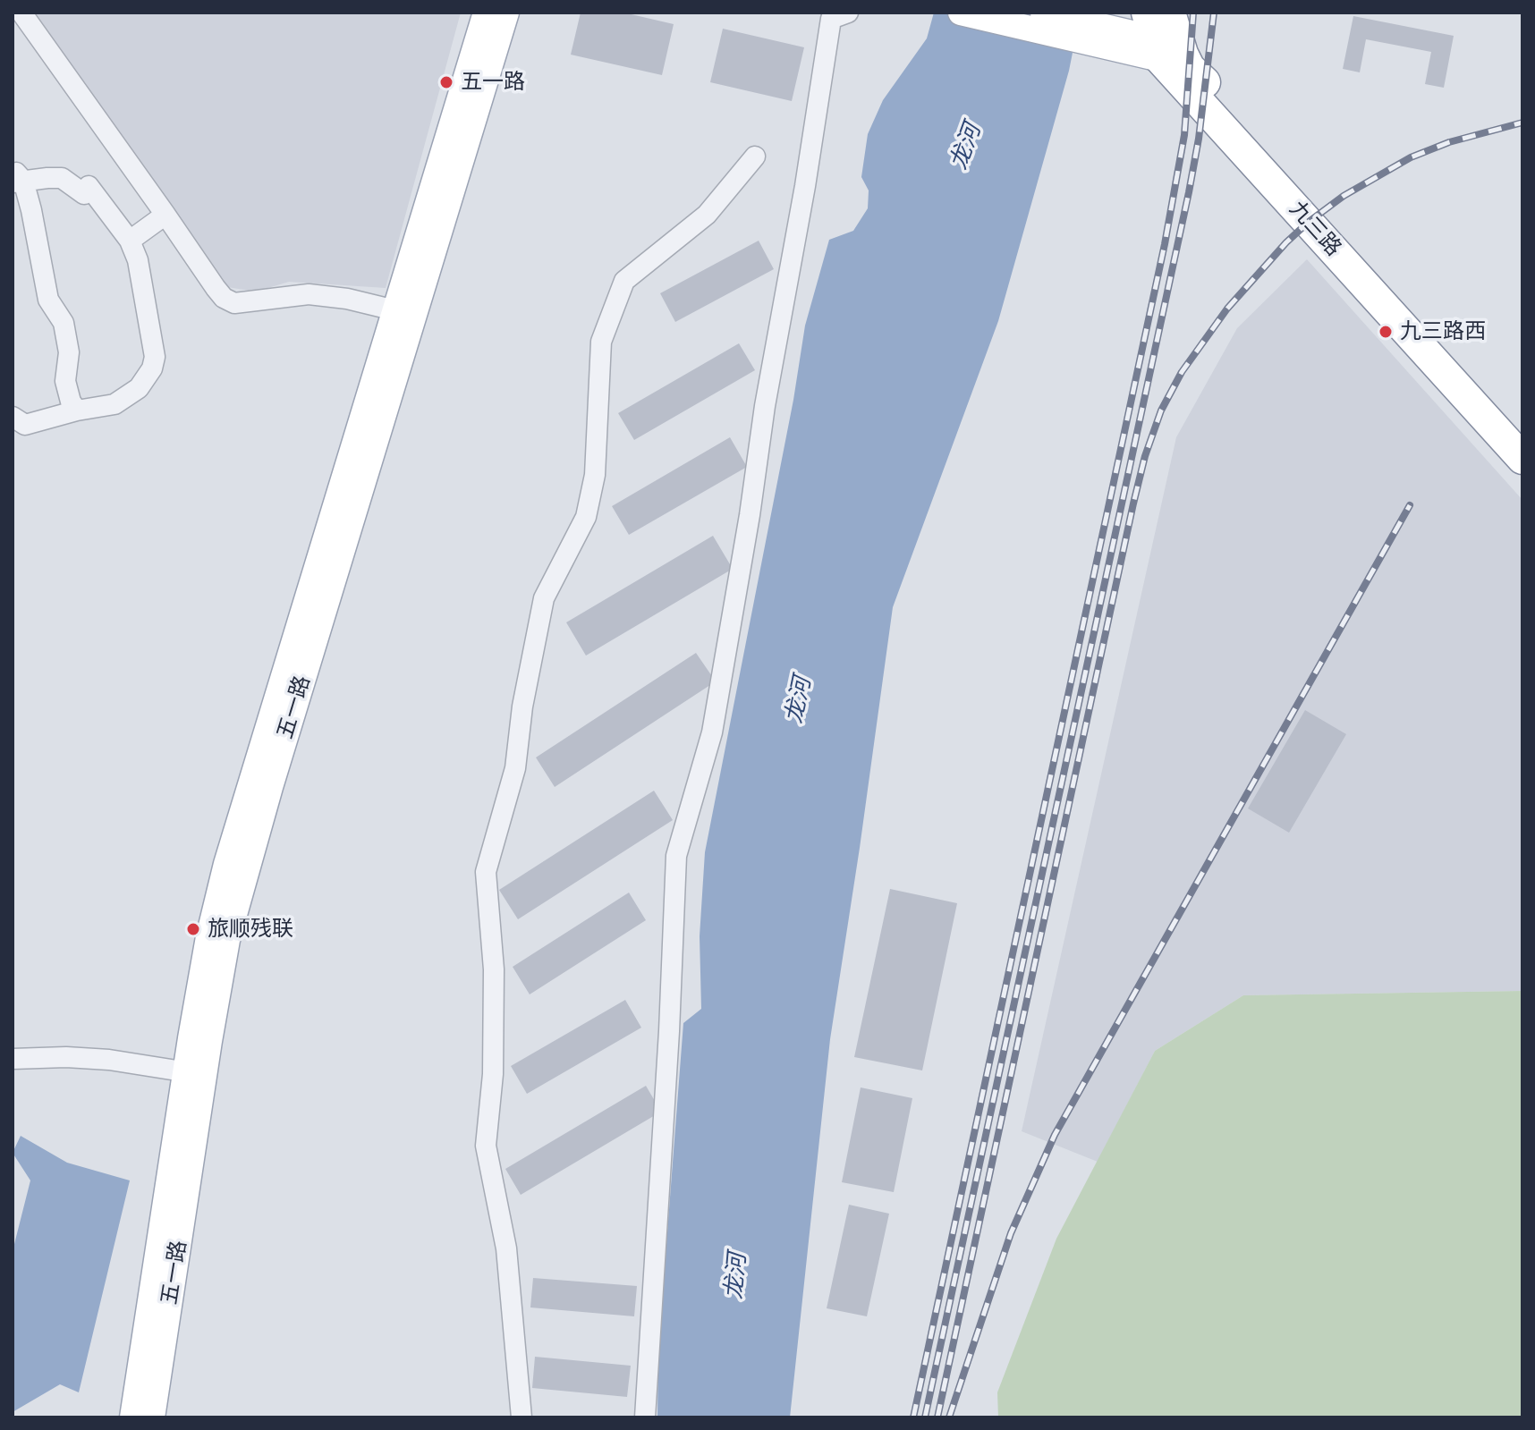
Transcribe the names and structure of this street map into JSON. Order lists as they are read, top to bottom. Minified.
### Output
{"streets":{"highway":["九三路"],"main road":["五一路"]},"water":["龙河"],"places":["五一路","九三路西","旅顺残联"]}
